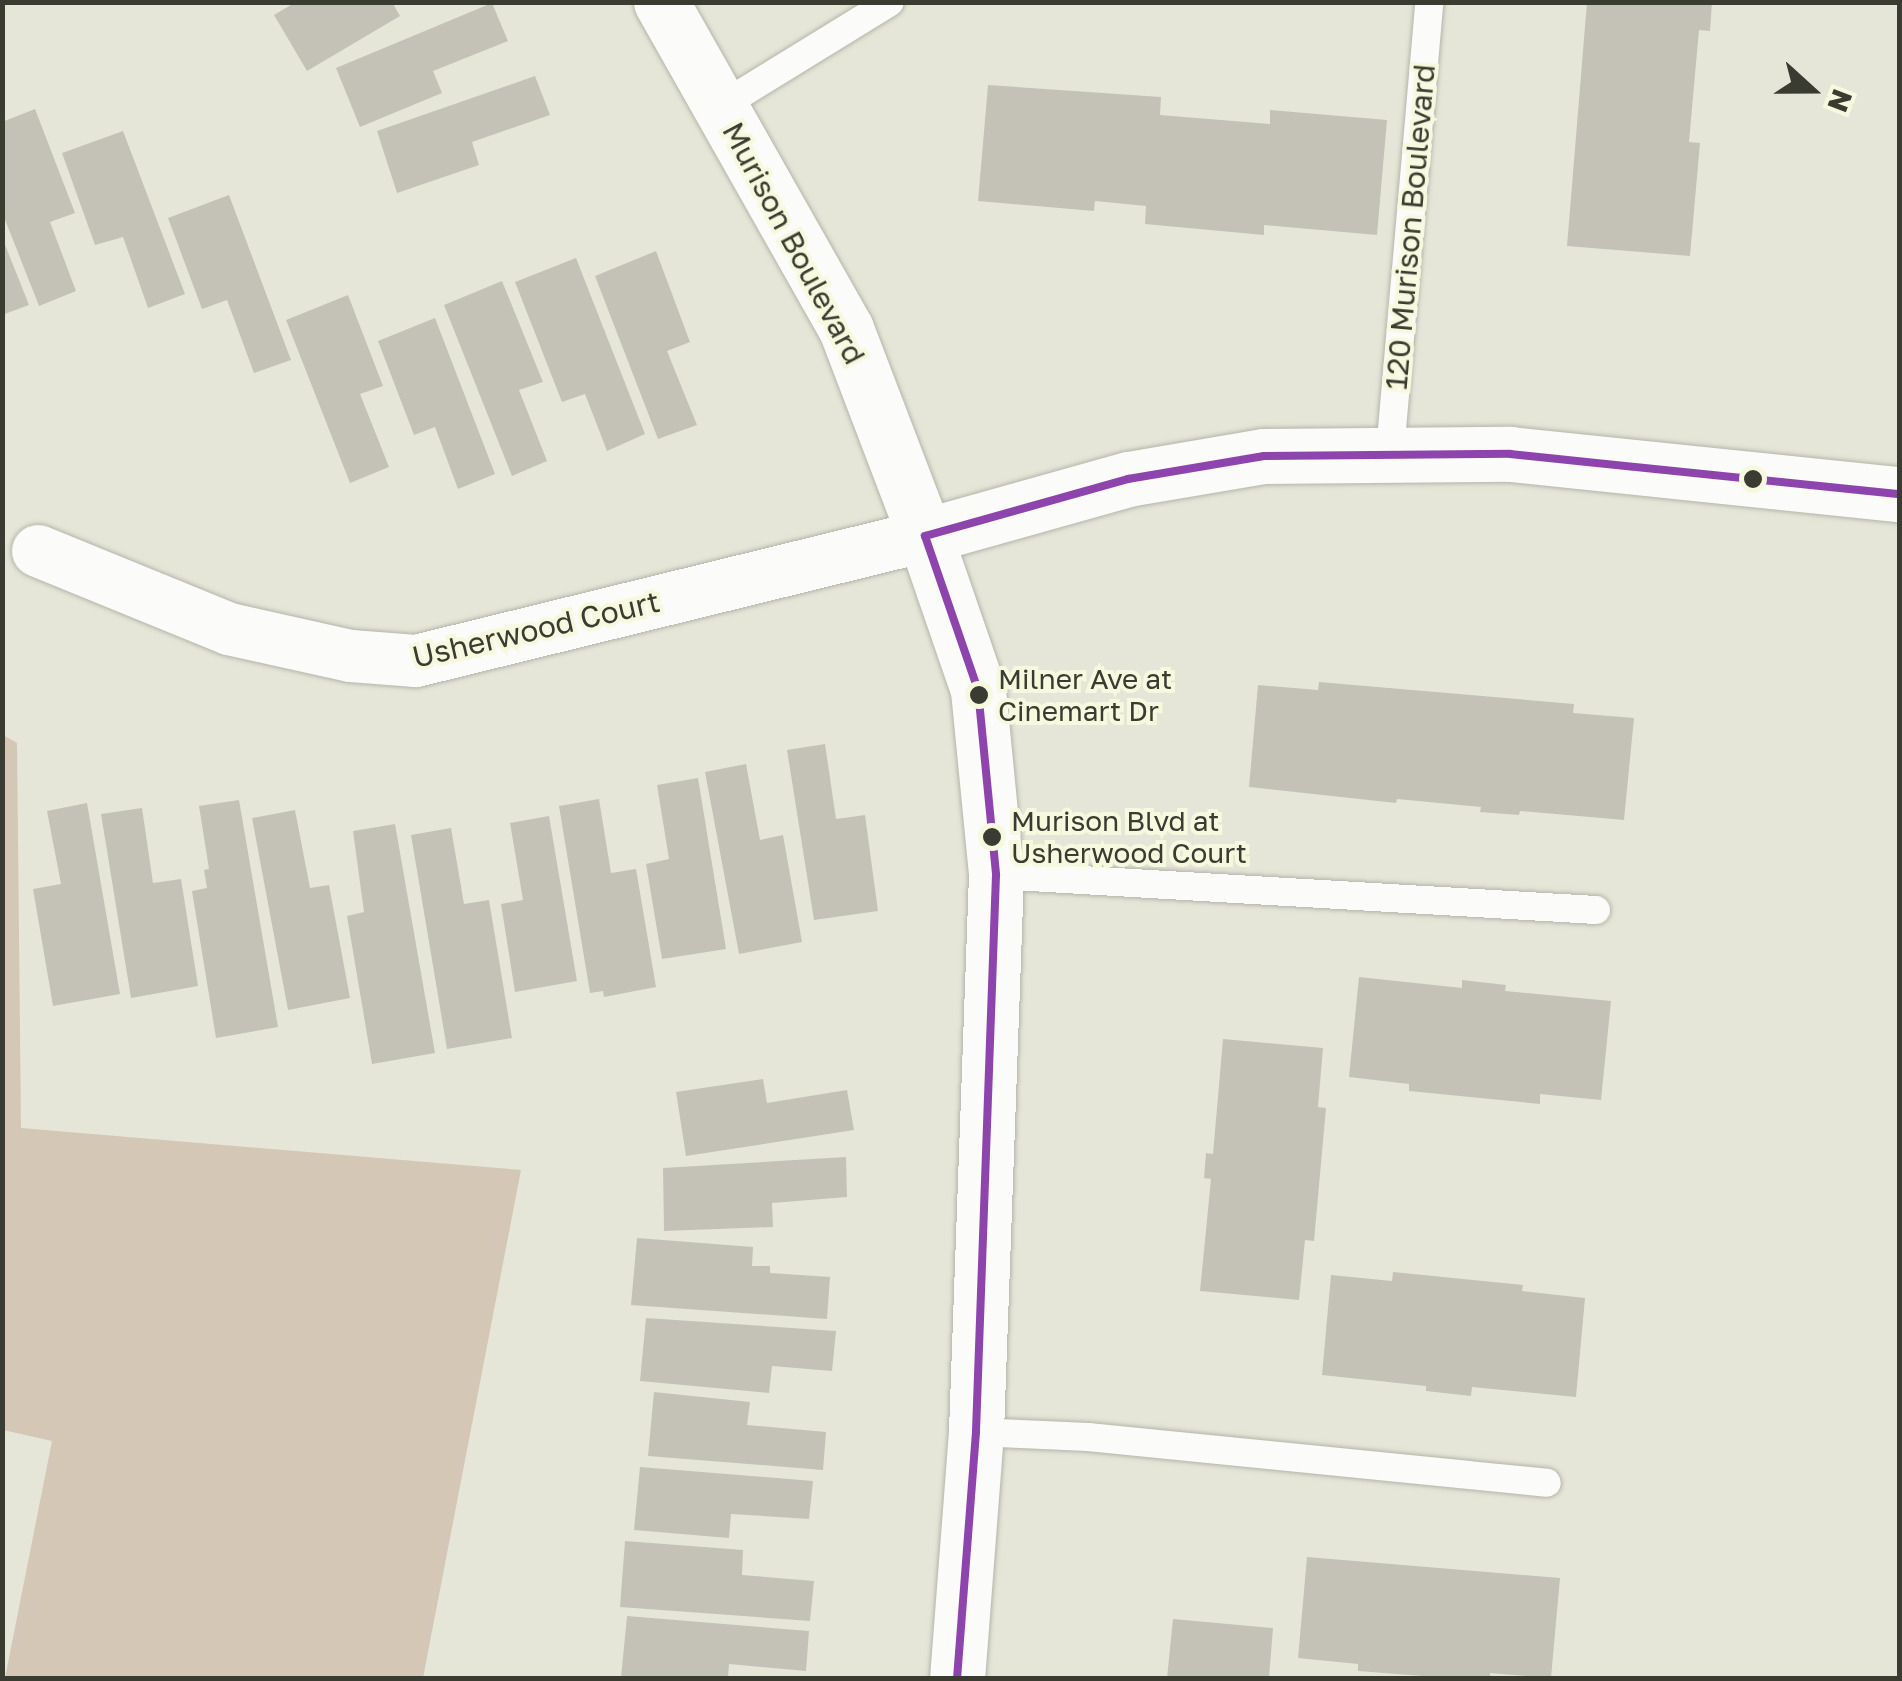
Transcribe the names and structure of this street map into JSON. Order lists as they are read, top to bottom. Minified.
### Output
{"streets":{"street":["Murison Boulevard","Usherwood Court"],"lane":["120 Murison Boulevard"]},"crossings":[["Murison Boulevard","Usherwood Court"]],"places":["Milner Ave at Cinemart Dr","Murison Blvd at Usherwood Court"],"north":"right"}
